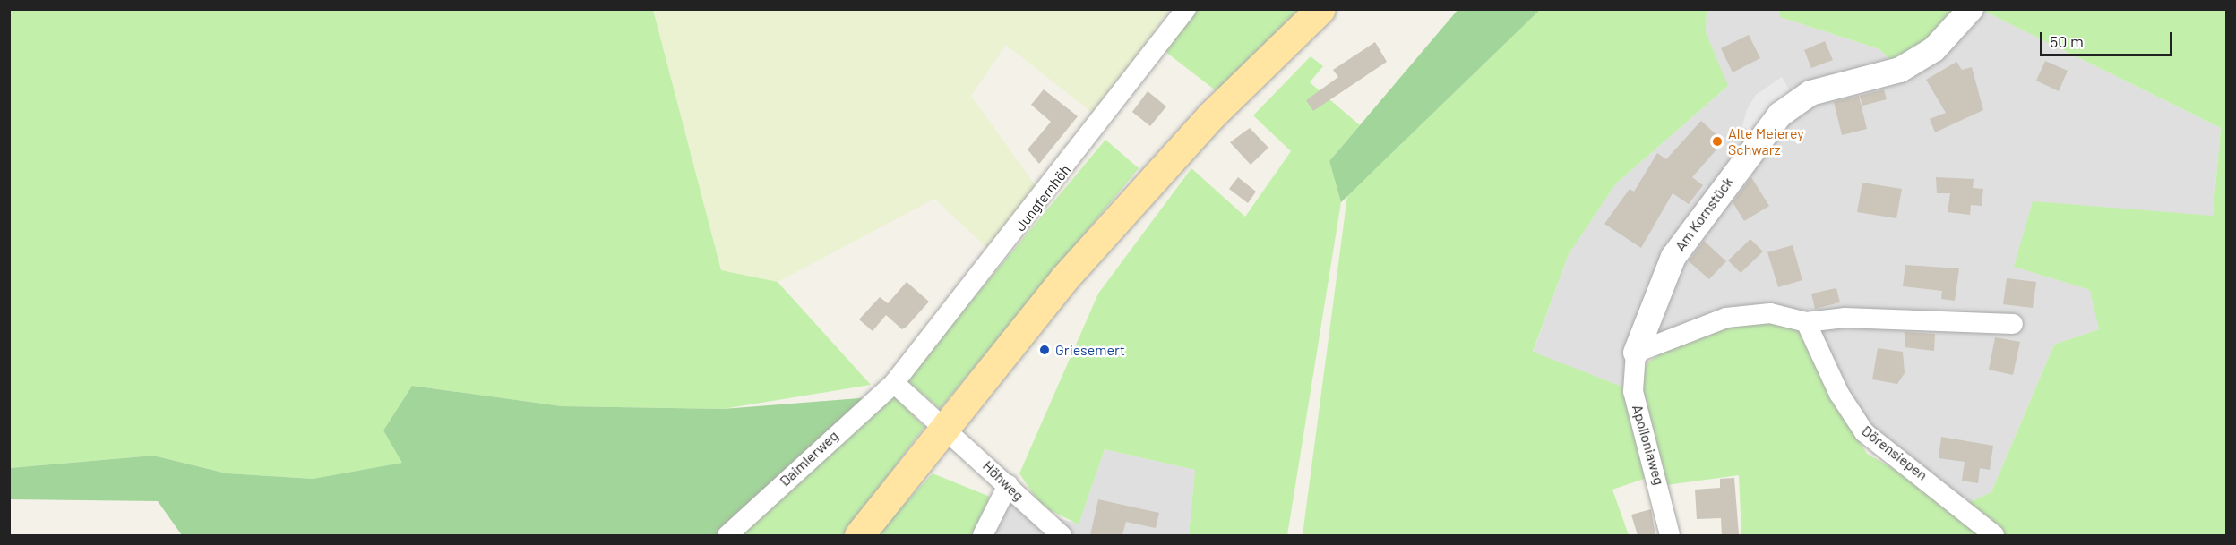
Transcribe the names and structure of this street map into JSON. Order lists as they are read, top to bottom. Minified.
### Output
{"streets":{"street":["Jungfernhöh","Am Kornstück","Apolloniaweg","Dörensiepen","Daimlerweg","Höhweg"]},"crossings":[["Jungfernhöh","Daimlerweg"],["Jungfernhöh","Höhweg"],["Am Kornstück","Apolloniaweg"],["Daimlerweg","Höhweg"]],"places":["Alte Meierey Schwarz","Griesemert"],"scale_bar":"50 m"}
